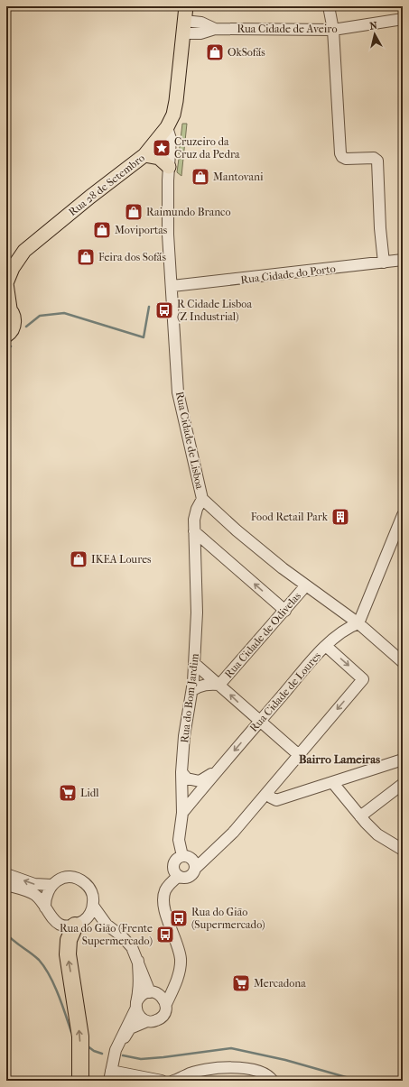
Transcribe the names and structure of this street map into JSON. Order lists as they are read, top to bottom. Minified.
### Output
{"streets":{"main road":["Rua 28 de Setembro"],"street":["Rua Cidade de Aveiro","Rua Cidade do Porto","Rua Cidade de Lisboa","Rua Cidade de Odivelas","Rua Cidade de Loures","Rua do Bom Jardim"]},"crossings":[["Rua Cidade de Aveiro","Rua 28 de Setembro"],["Rua 28 de Setembro","Rua Cidade de Lisboa"],["Rua Cidade do Porto","Rua Cidade de Lisboa"],["Rua Cidade de Lisboa","Rua Cidade de Odivelas"],["Rua Cidade de Lisboa","Rua Cidade de Loures"],["Rua Cidade de Lisboa","Rua do Bom Jardim"]],"districts":["Bairro Lameiras"],"places":{"shop":["OkSofás","Mantovani","Raimundo Branco","Moviportas","Feira dos Sofás","IKEA Loures"],"place":["Cruzeiro da Cruz da Pedra"],"bus stop":["R Cidade Lisboa (Z Industrial)","Rua do Gião (Supermercado)","Rua do Gião (Frente Supermercado)"],"building":["Food Retail Park"],"supermarket":["Lidl","Mercadona"]},"north":"top"}
